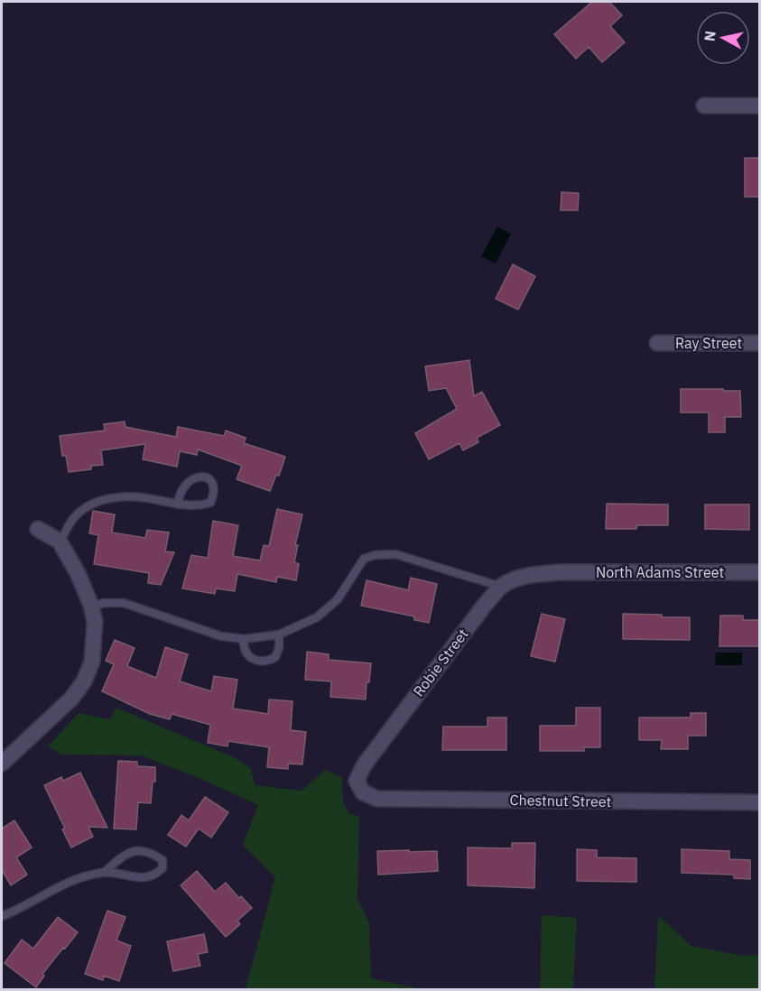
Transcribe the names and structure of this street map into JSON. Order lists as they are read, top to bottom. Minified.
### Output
{"streets":{"street":["Ray Street","North Adams Street","Robie Street","Chestnut Street"]},"crossings":[["North Adams Street","Robie Street"],["Robie Street","Chestnut Street"]],"north":"left"}
